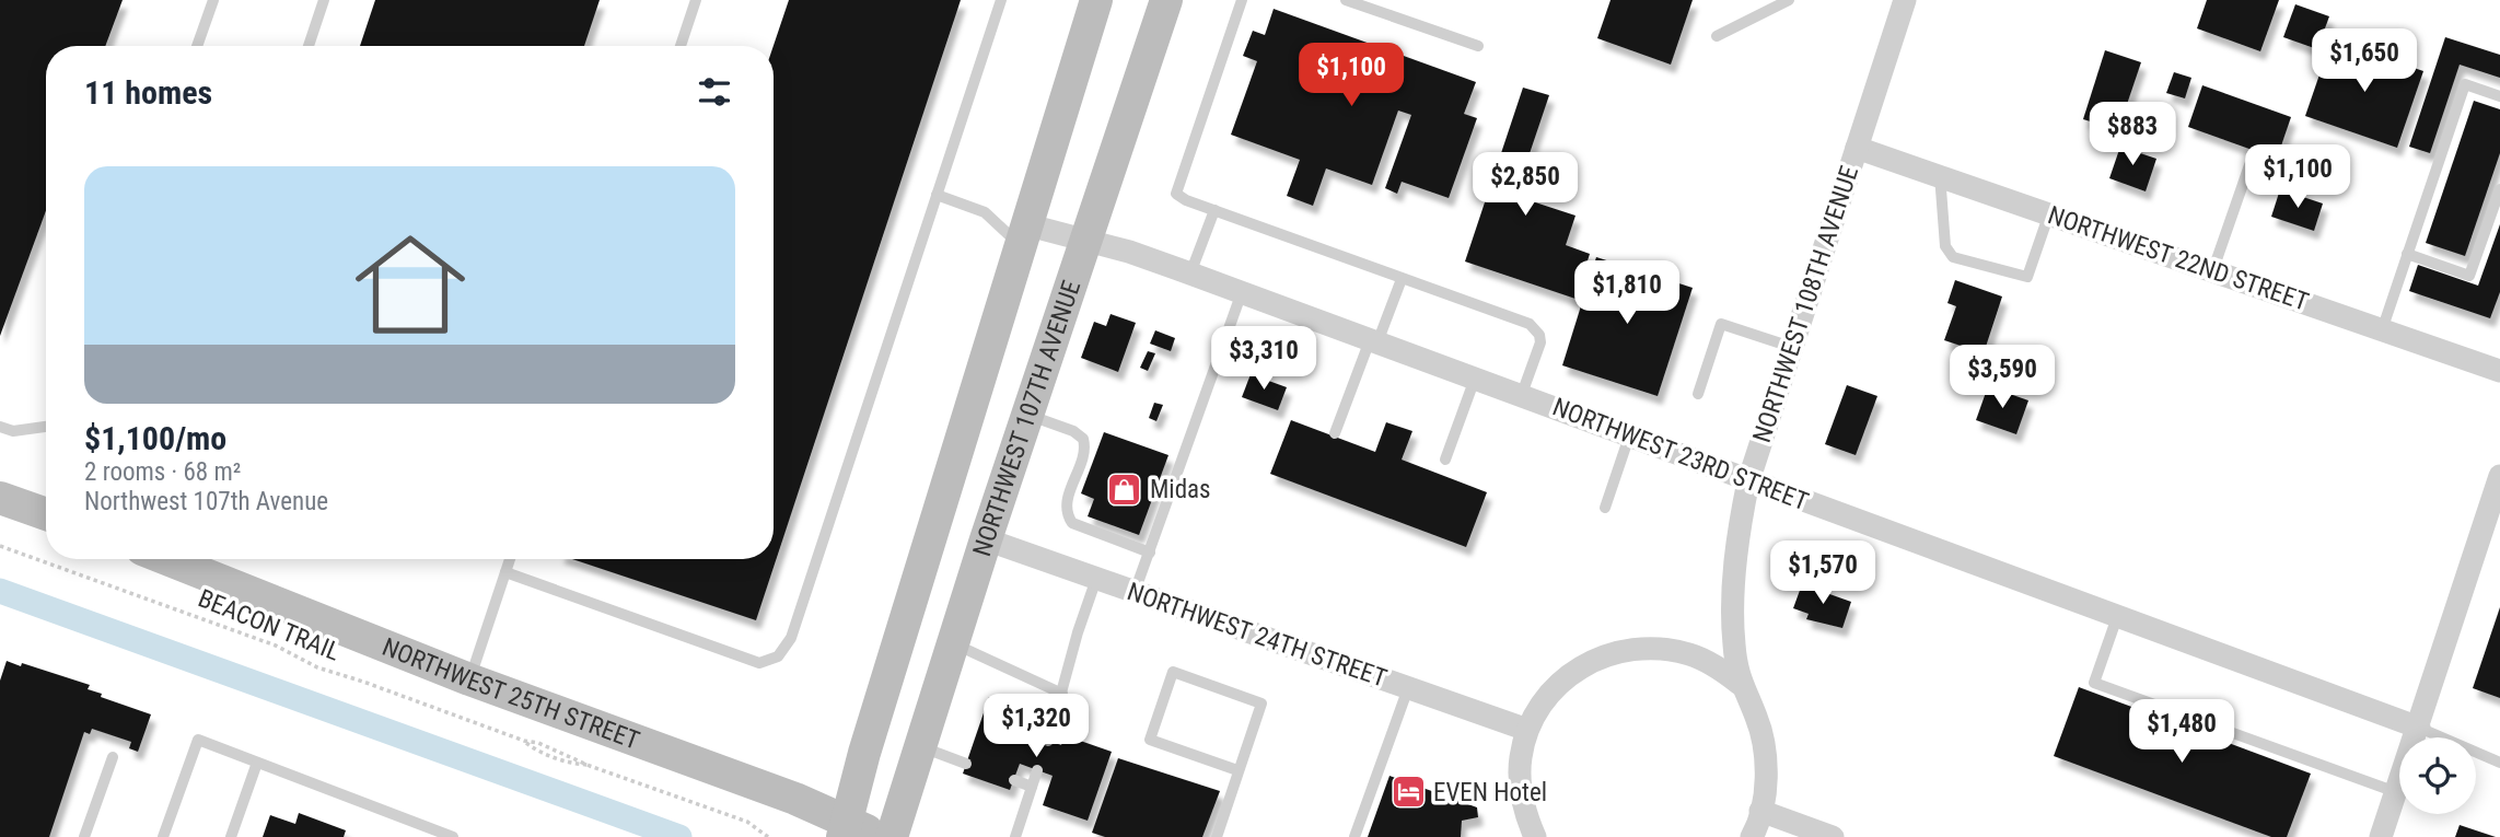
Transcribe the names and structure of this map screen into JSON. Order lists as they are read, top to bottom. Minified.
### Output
{"streets":{"main road":["NORTHWEST 107TH AVENUE","NORTHWEST 25TH STREET"],"street":["NORTHWEST 22ND STREET","NORTHWEST 108TH AVENUE","NORTHWEST 23RD STREET","NORTHWEST 24TH STREET"],"path":["BEACON TRAIL"]},"crossings":[["NORTHWEST 22ND STREET","NORTHWEST 108TH AVENUE"],["NORTHWEST 108TH AVENUE","NORTHWEST 23RD STREET"],["NORTHWEST 107TH AVENUE","NORTHWEST 23RD STREET"],["NORTHWEST 107TH AVENUE","NORTHWEST 24TH STREET"]],"places":{"shop":["Midas"],"hotel":["EVEN Hotel"]},"page":{"price":["$1,650","$1,100","$883","$1,100","$2,850","$1,810","$3,310","$3,590","$1,570","$1,320","$1,480"],"heading":"11 homes","list":[{"name":"$1,100/mo","note":"2 rooms · 68 m² · Northwest 107th Avenue"}]}}
